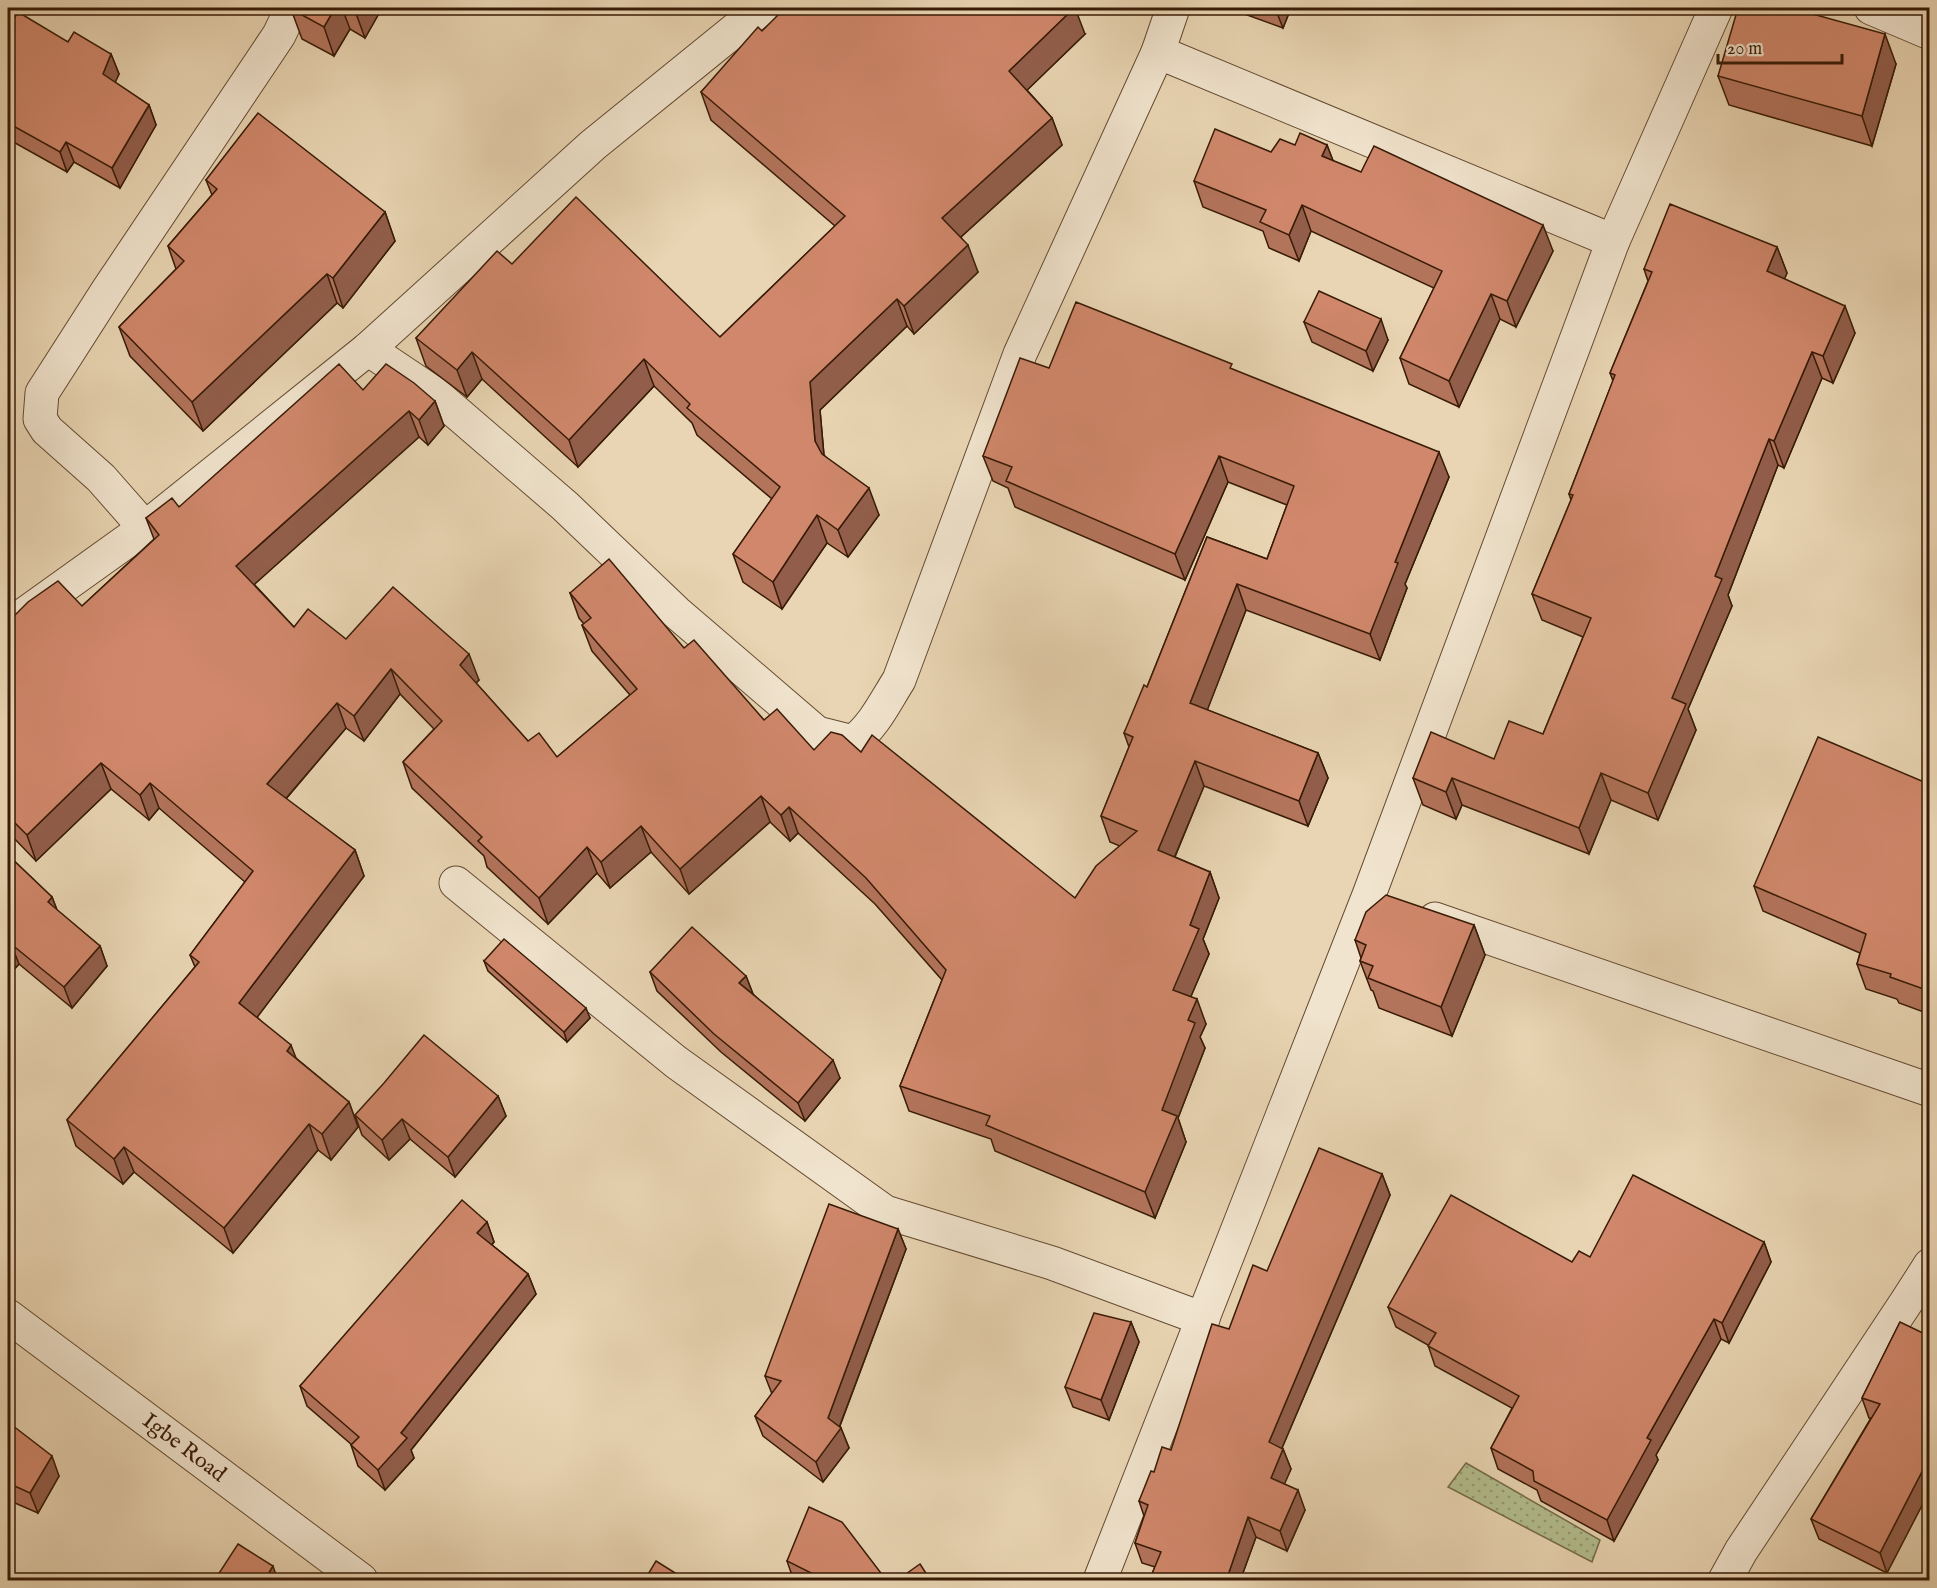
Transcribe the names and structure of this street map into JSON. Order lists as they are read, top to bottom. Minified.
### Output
{"streets":{"street":["Igbe Road"]},"scale_bar":"20 m"}
